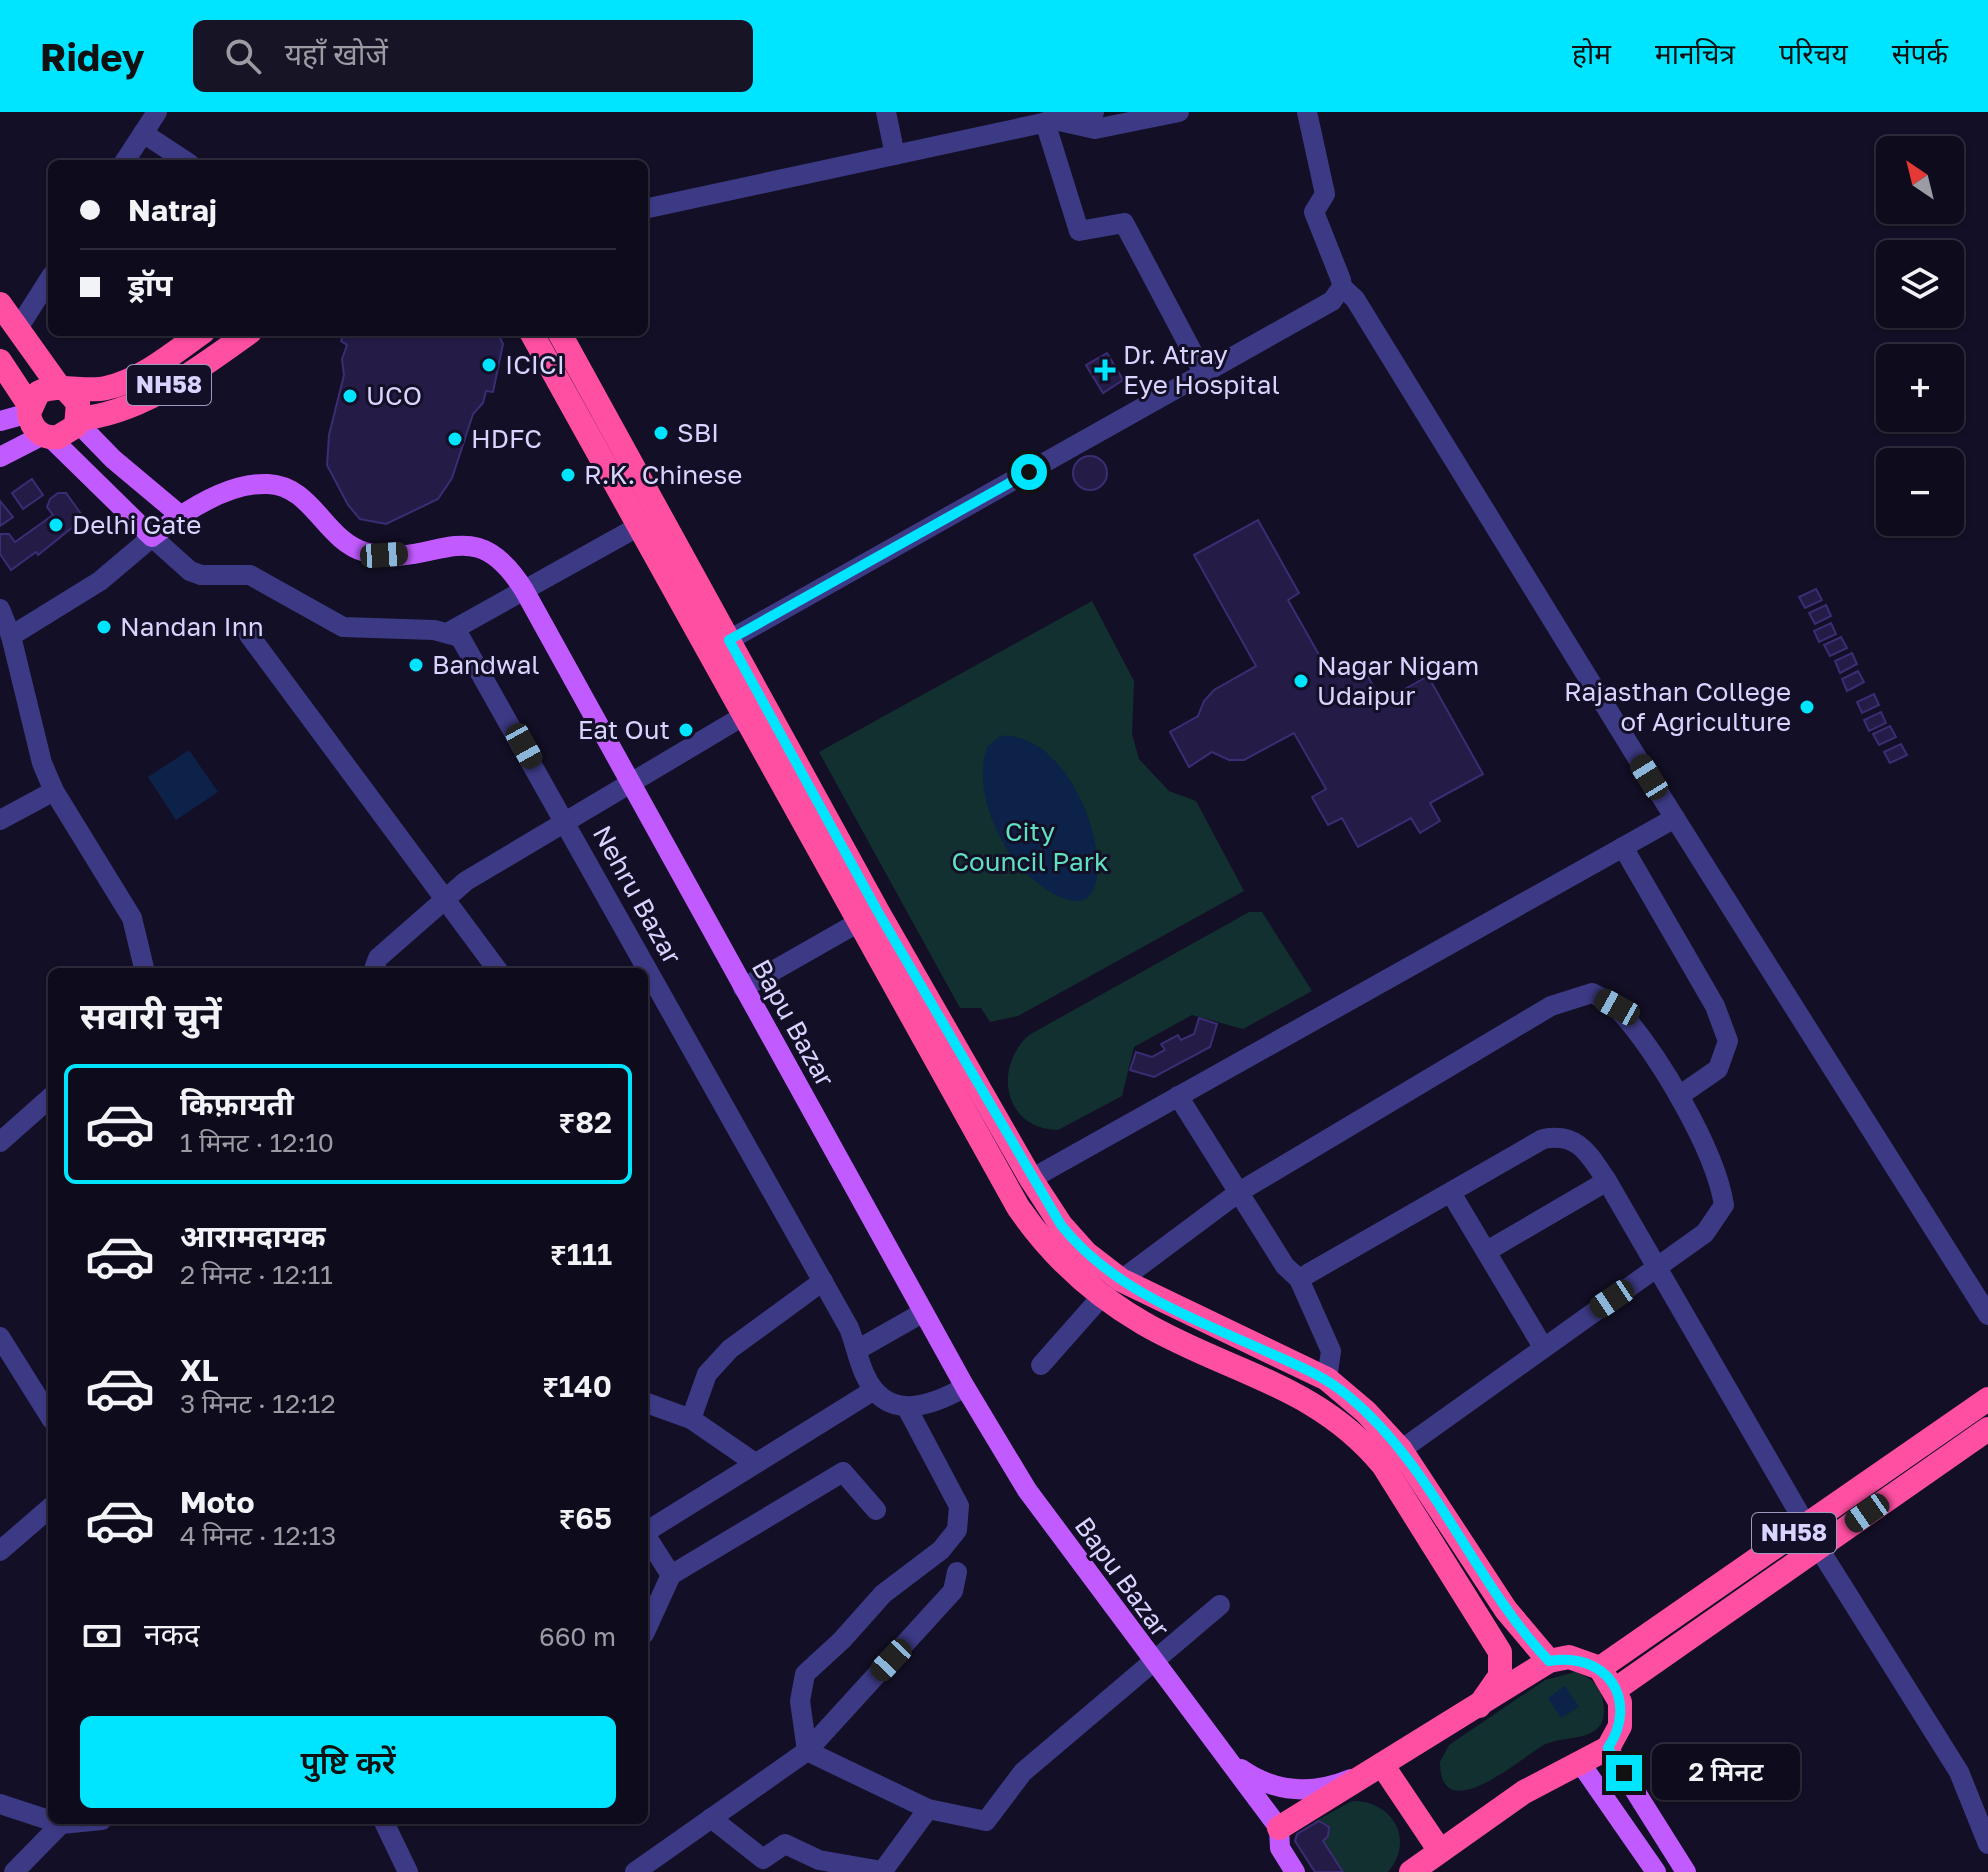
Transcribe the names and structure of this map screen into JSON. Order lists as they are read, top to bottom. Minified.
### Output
{"streets":{"highway":["NH58"],"main road":["Bapu Bazar"],"street":["Nehru Bazar"]},"parks":["City Council Park"],"places":{"other":["ICICI","UCO","SBI","HDFC","R.K. Chinese","Delhi Gate","Nandan Inn","Bandwal","Nagar Nigam Udaipur","Rajasthan College of Agriculture","Eat Out"],"health":["Dr. Atray Eye Hospital"]},"north":"top left","page":{"header":"Ridey","search":"यहाँ खोजें","nav":["होम","मानचित्र","परिचय","संपर्क"],"map_buttons":["+","−"],"banner":["Natraj","ड्रॉप"],"heading":"सवारी चुनें","list":[{"name":"किफ़ायती","note":"1 मिनट · 12:10","value":"₹82"},{"name":"आरामदायक","note":"2 मिनट · 12:11","value":"₹111"},{"name":"XL","note":"3 मिनट · 12:12","value":"₹140"},{"name":"Moto","note":"4 मिनट · 12:13","value":"₹65"}],"pay":["नकद","660 m"],"buttons":"पुष्टि करें","bubble":"2 मिनट"}}
